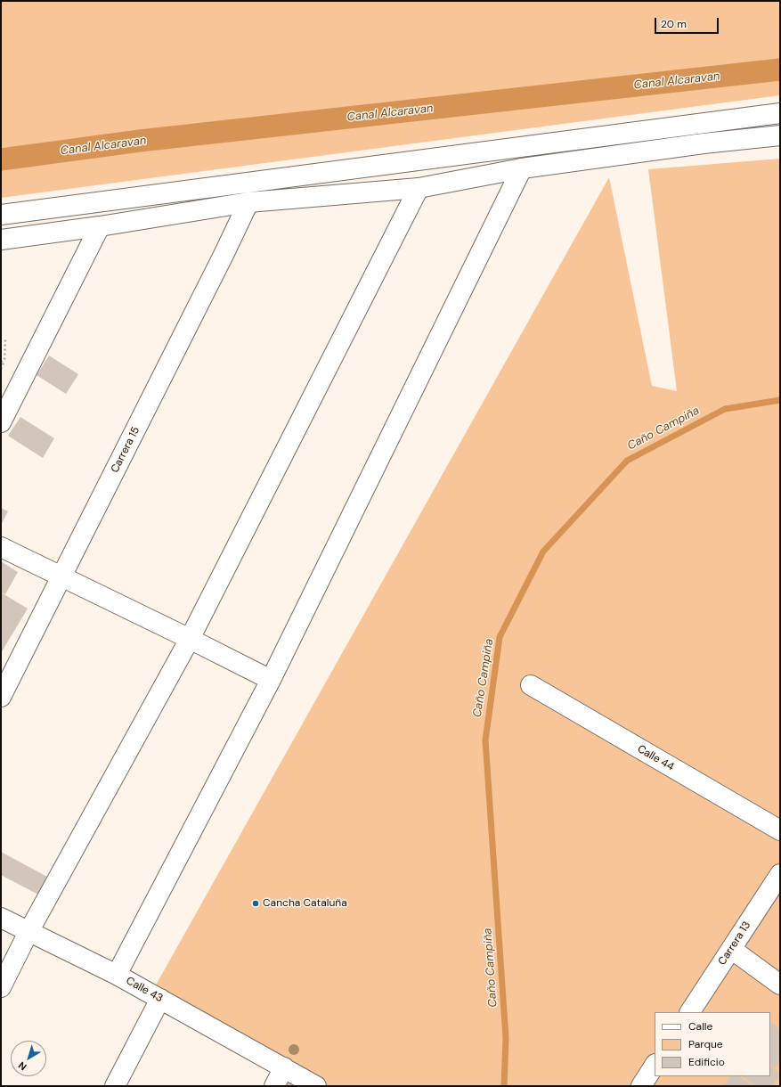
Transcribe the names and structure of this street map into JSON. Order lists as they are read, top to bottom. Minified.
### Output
{"streets":{"street":["Carrera 15","Calle 44","Carrera 13","Calle 43"]},"water":["Canal Alcaravan","Caño Campiña"],"places":["Cancha Cataluña"],"legend":["Calle","Parque","Edificio"],"scale_bar":"20 m","north":"bottom left"}
